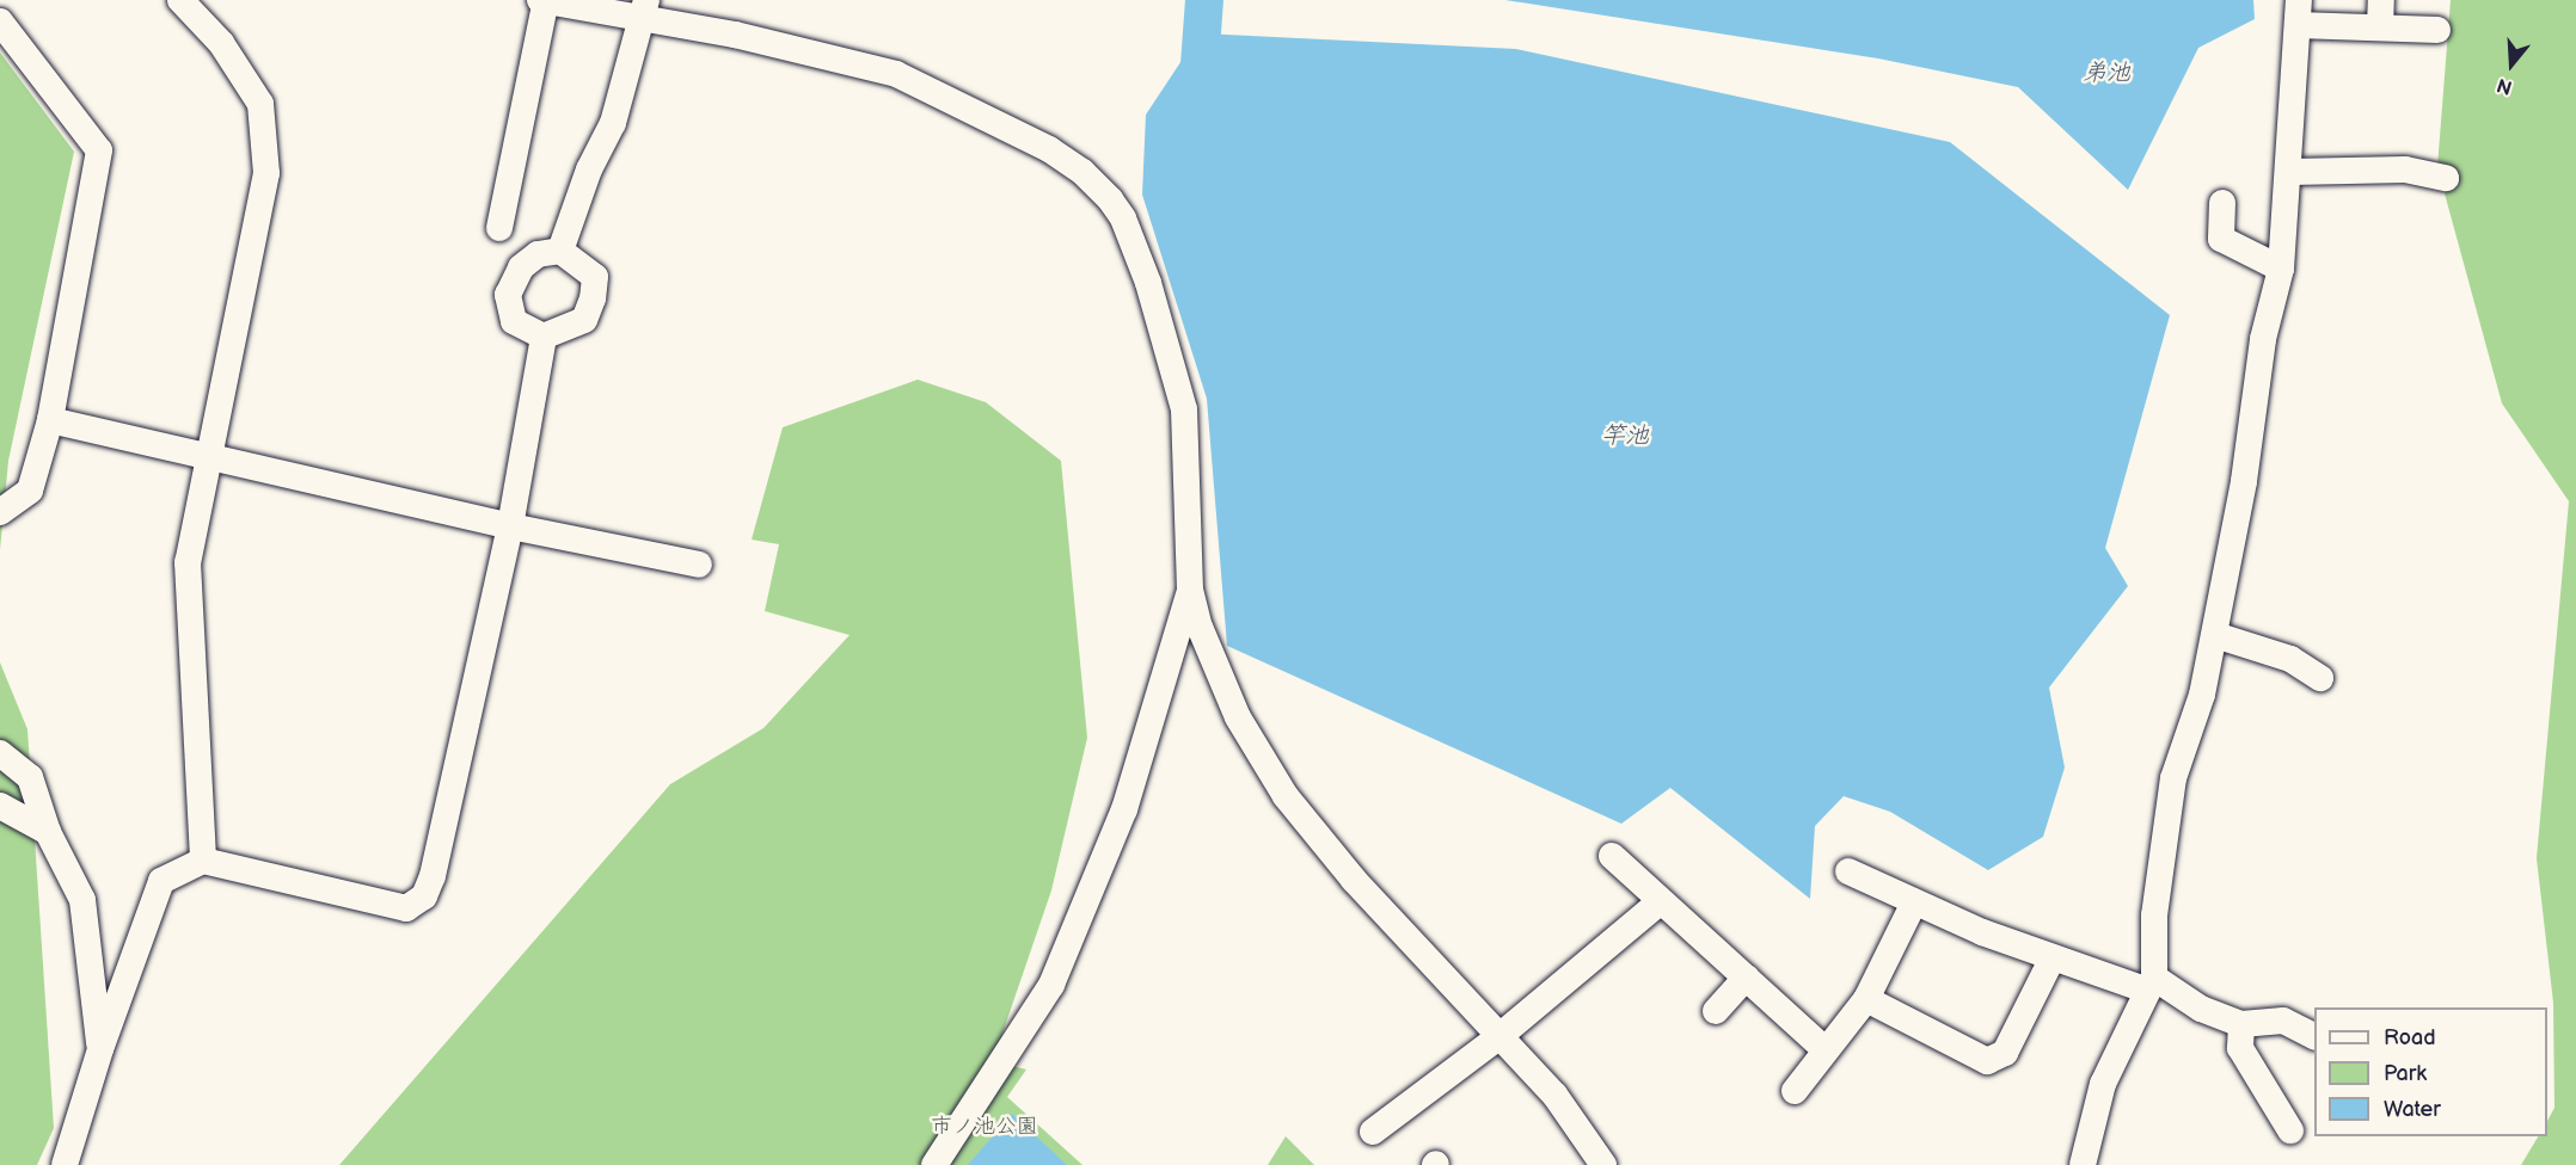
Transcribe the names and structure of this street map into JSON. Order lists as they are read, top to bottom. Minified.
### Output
{"water":["弟池","竿池"],"parks":["市ノ池公園"],"legend":["Road","Park","Water"],"north":"bottom"}
